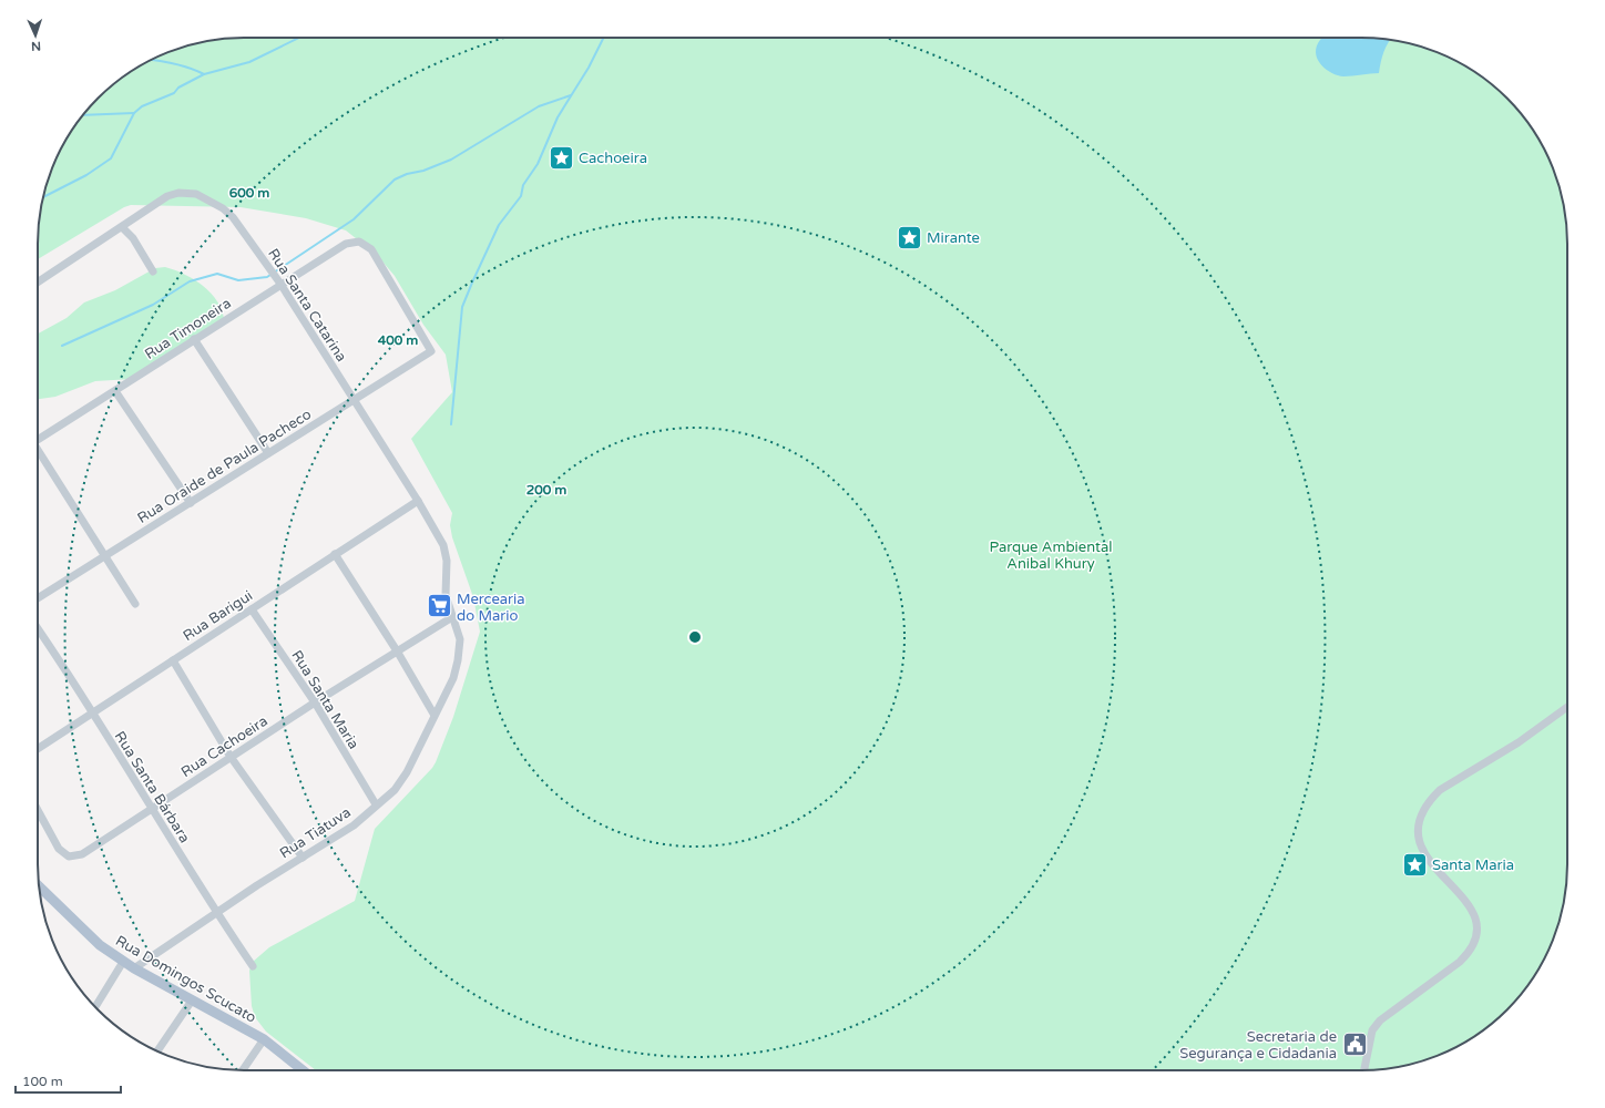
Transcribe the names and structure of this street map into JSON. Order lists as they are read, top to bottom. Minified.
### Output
{"streets":{"main road":["Rua Domingos Scucato"],"street":["Rua Santa Catarina","Rua Timoneira","Rua Oraide de Paula Pacheco","Rua Barigui","Rua Santa Maria","Rua Cachoeira","Rua Santa Bárbara","Rua Tiatuva"]},"crossings":[["Rua Santa Catarina","Rua Timoneira"],["Rua Santa Catarina","Rua Oraide de Paula Pacheco"],["Rua Santa Catarina","Rua Barigui"],["Rua Santa Catarina","Rua Cachoeira"],["Rua Santa Catarina","Rua Tiatuva"],["Rua Timoneira","Rua Oraide de Paula Pacheco"],["Rua Barigui","Rua Santa Maria"],["Rua Barigui","Rua Santa Bárbara"],["Rua Santa Maria","Rua Cachoeira"],["Rua Santa Maria","Rua Tiatuva"],["Rua Cachoeira","Rua Santa Bárbara"],["Rua Cachoeira","Rua Tiatuva"],["Rua Santa Bárbara","Rua Tiatuva"],["Rua Tiatuva","Rua Domingos Scucato"]],"parks":["Parque Ambiental Anibal Khury"],"places":{"place":["Cachoeira","Mirante","Santa Maria"],"supermarket":["Mercearia do Mario"],"public building":["Secretaria de Segurança e Cidadania"]},"scale_bar":"100 m","north":"bottom","rings":["600 m","400 m","200 m"]}
